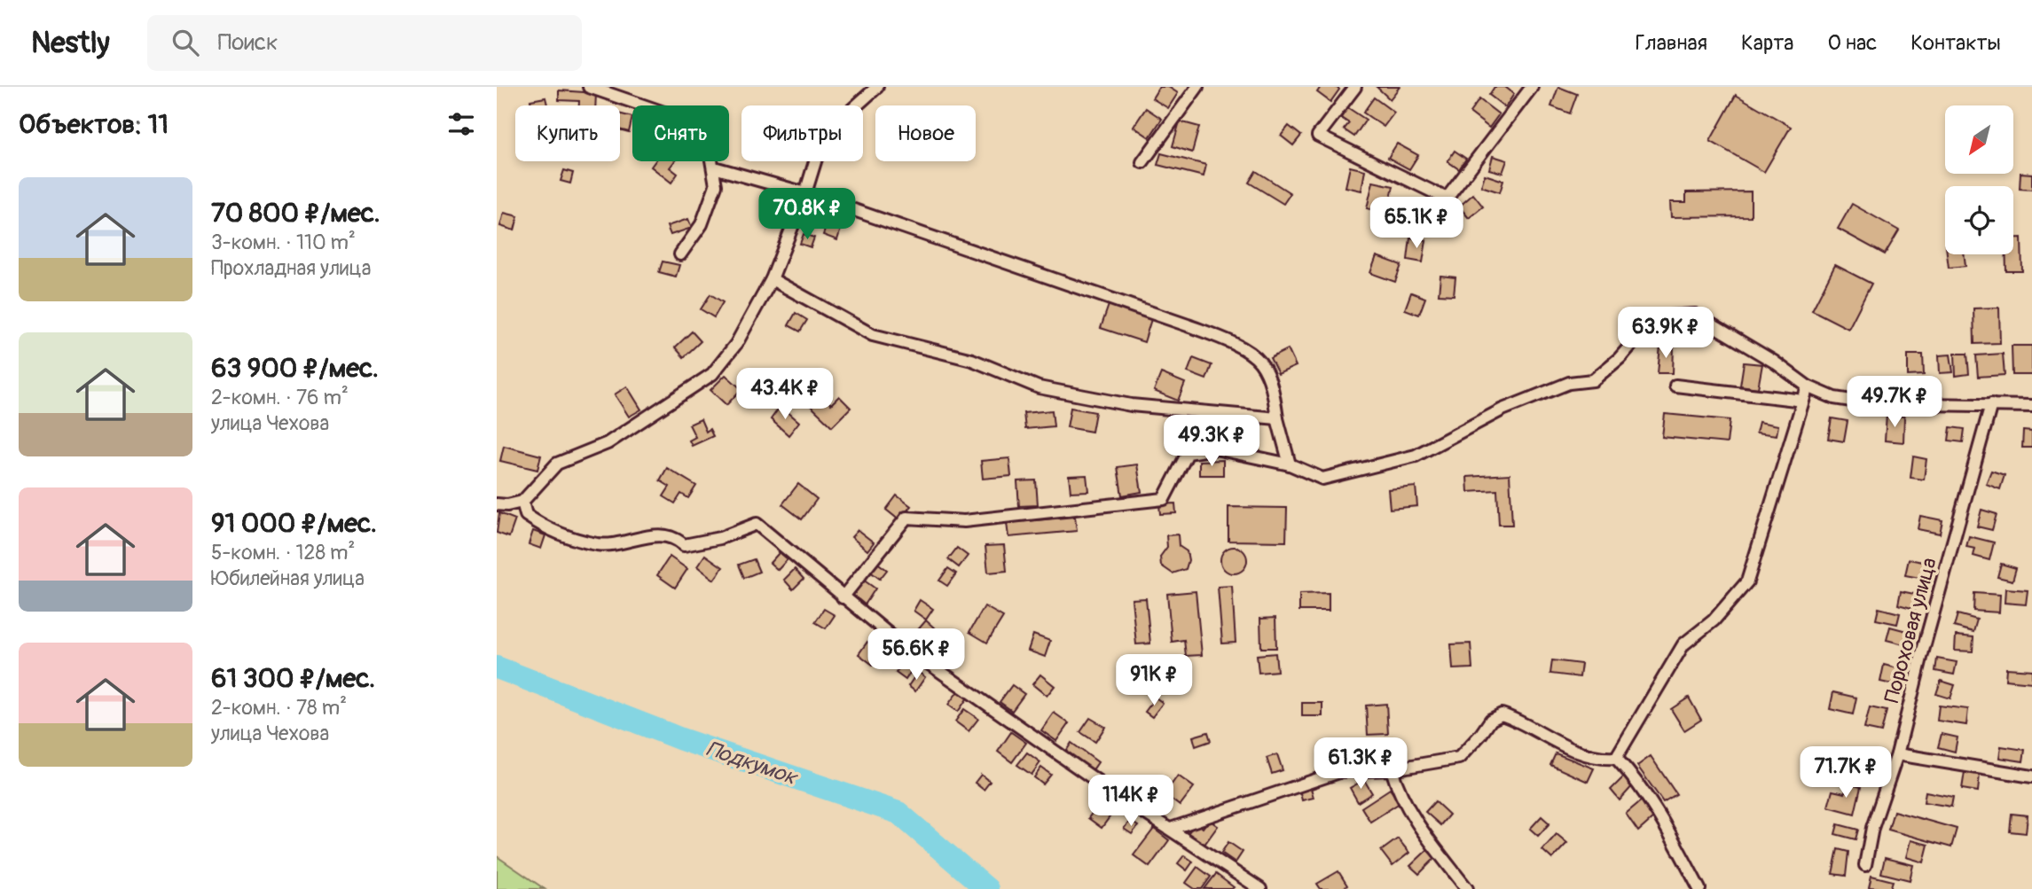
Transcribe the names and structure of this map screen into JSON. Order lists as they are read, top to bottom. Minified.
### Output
{"streets":{"street":["Пороховая улица"]},"water":["Подкумок"],"north":"bottom left","page":{"header":"Nestly","search":"Поиск","nav":["Главная","Карта","О нас","Контакты"],"heading":"Объектов: 11","chip":["Купить","Снять","Фильтры","Новое"],"list":[{"name":"70 800 ₽/мес.","note":"3-комн. · 110 m² · Прохладная улица"},{"name":"63 900 ₽/мес.","note":"2-комн. · 76 m² · улица Чехова"},{"name":"91 000 ₽/мес.","note":"5-комн. · 128 m² · Юбилейная улица"},{"name":"61 300 ₽/мес.","note":"2-комн. · 78 m² · улица Чехова"}],"price":["70.8K ₽","65.1K ₽","63.9K ₽","43.4K ₽","49.7K ₽","49.3K ₽","56.6K ₽","91K ₽","61.3K ₽","71.7K ₽","114K ₽"]}}
